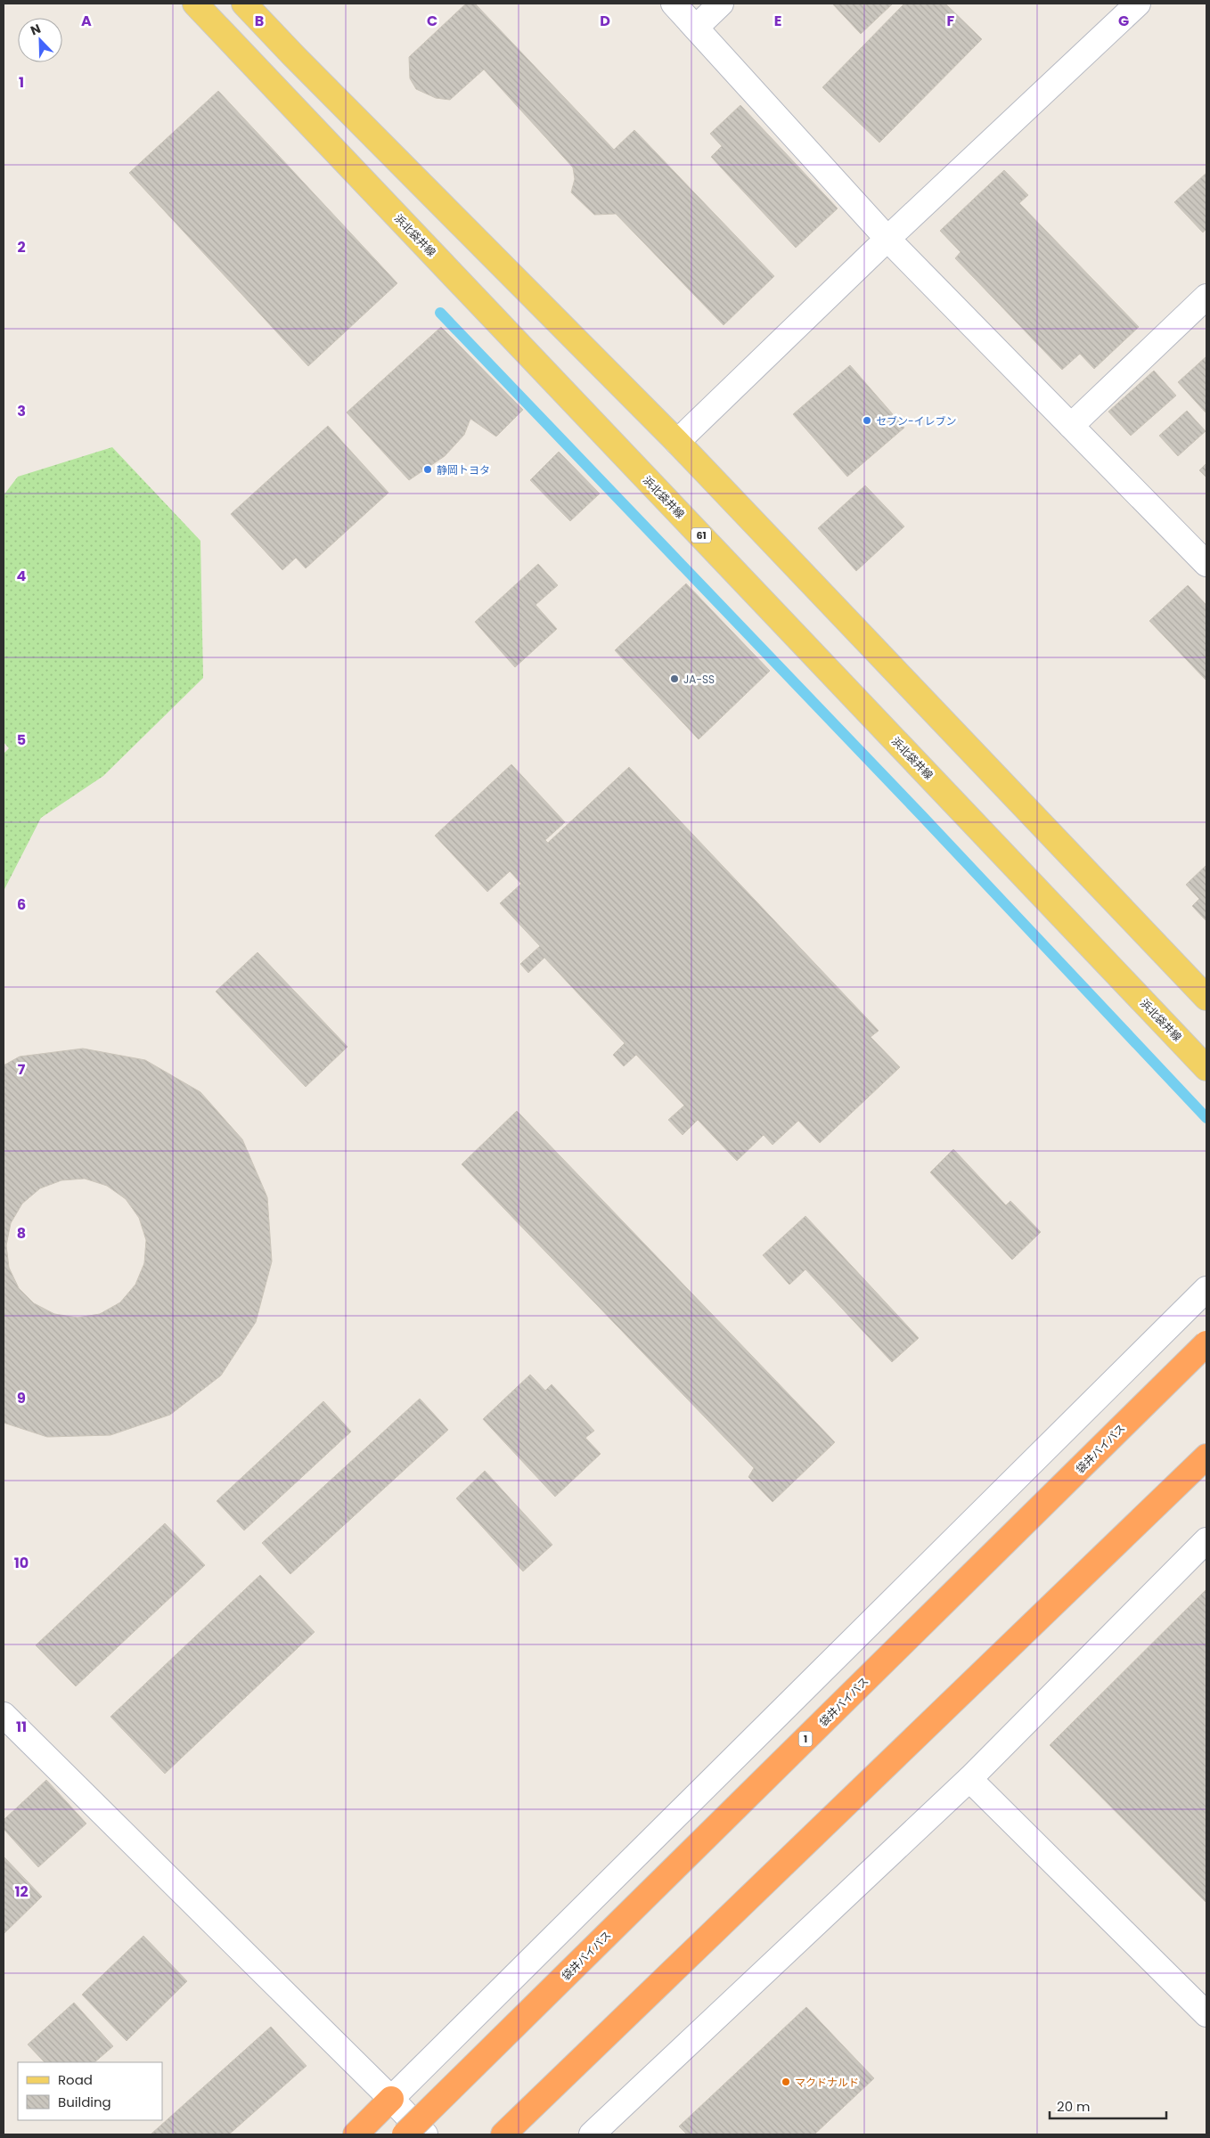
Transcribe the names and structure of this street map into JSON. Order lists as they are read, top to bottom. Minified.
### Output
{"streets":{"highway":["袋井バイパス","1"],"main road":["浜北袋井線","61"]},"places":["セブン-イレブン","静岡トヨタ","JA-SS","マクドナルド"],"legend":["Road","Building"],"scale_bar":"20 m","north":"top left","grid":{"columns":["A","B","C","D","E","F","G"],"rows":["1","2","3","4","5","6","7","8","9","10","11","12"]}}
